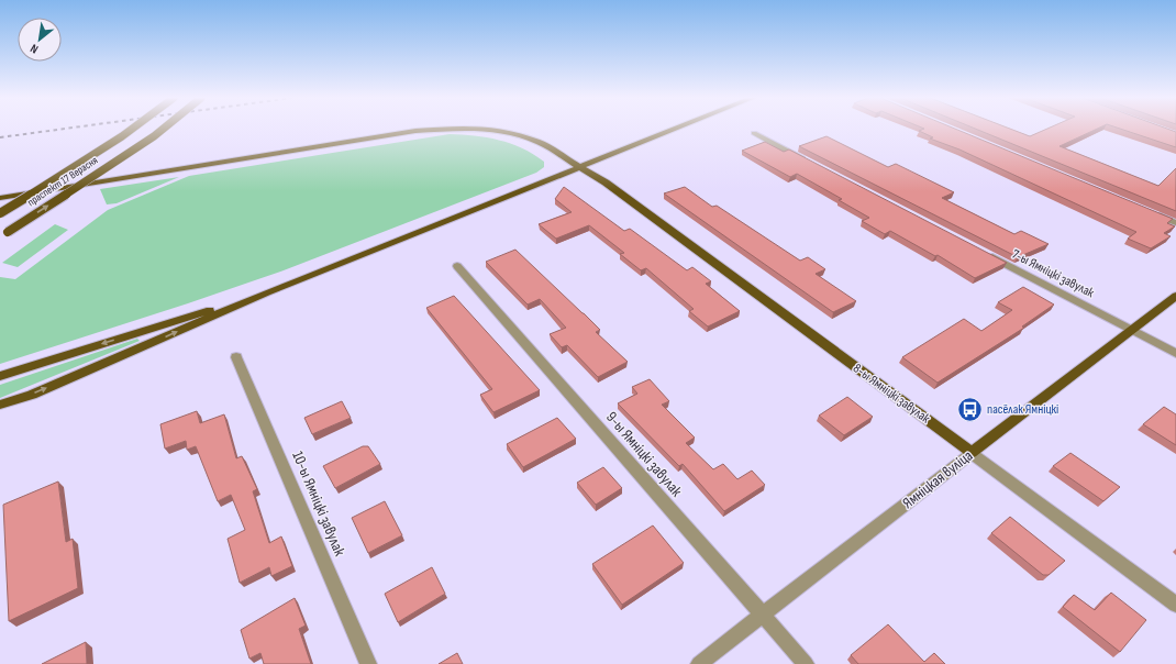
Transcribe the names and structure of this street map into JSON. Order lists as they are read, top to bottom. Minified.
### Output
{"streets":{"main road":["праспект 17 Верасня","8-ы Ямніцкі завулак","Ямніцкая вуліца"],"street":["7-ы Ямніцкі завулак","9-ы Ямніцкі завулак","10-ы Ямніцкі завулак"]},"crossings":[["7-ы Ямніцкі завулак","Ямніцкая вуліца"],["8-ы Ямніцкі завулак","Ямніцкая вуліца"],["9-ы Ямніцкі завулак","Ямніцкая вуліца"]],"places":{"bus stop":["пасёлак Ямніцкі"]},"north":"bottom left"}
